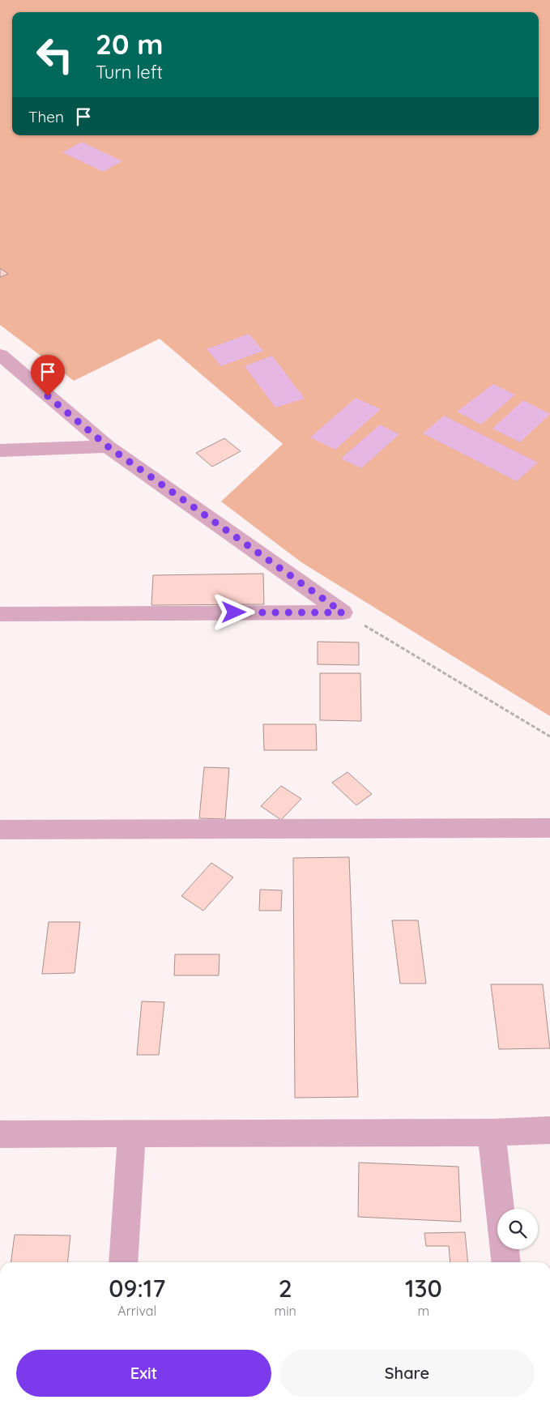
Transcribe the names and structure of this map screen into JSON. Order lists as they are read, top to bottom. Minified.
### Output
{"page":{"turn":["20 m","Turn left"],"then":"Then","eta":["09:17","Arrival","2","min","130","m"],"buttons":["Exit","Share"]}}
